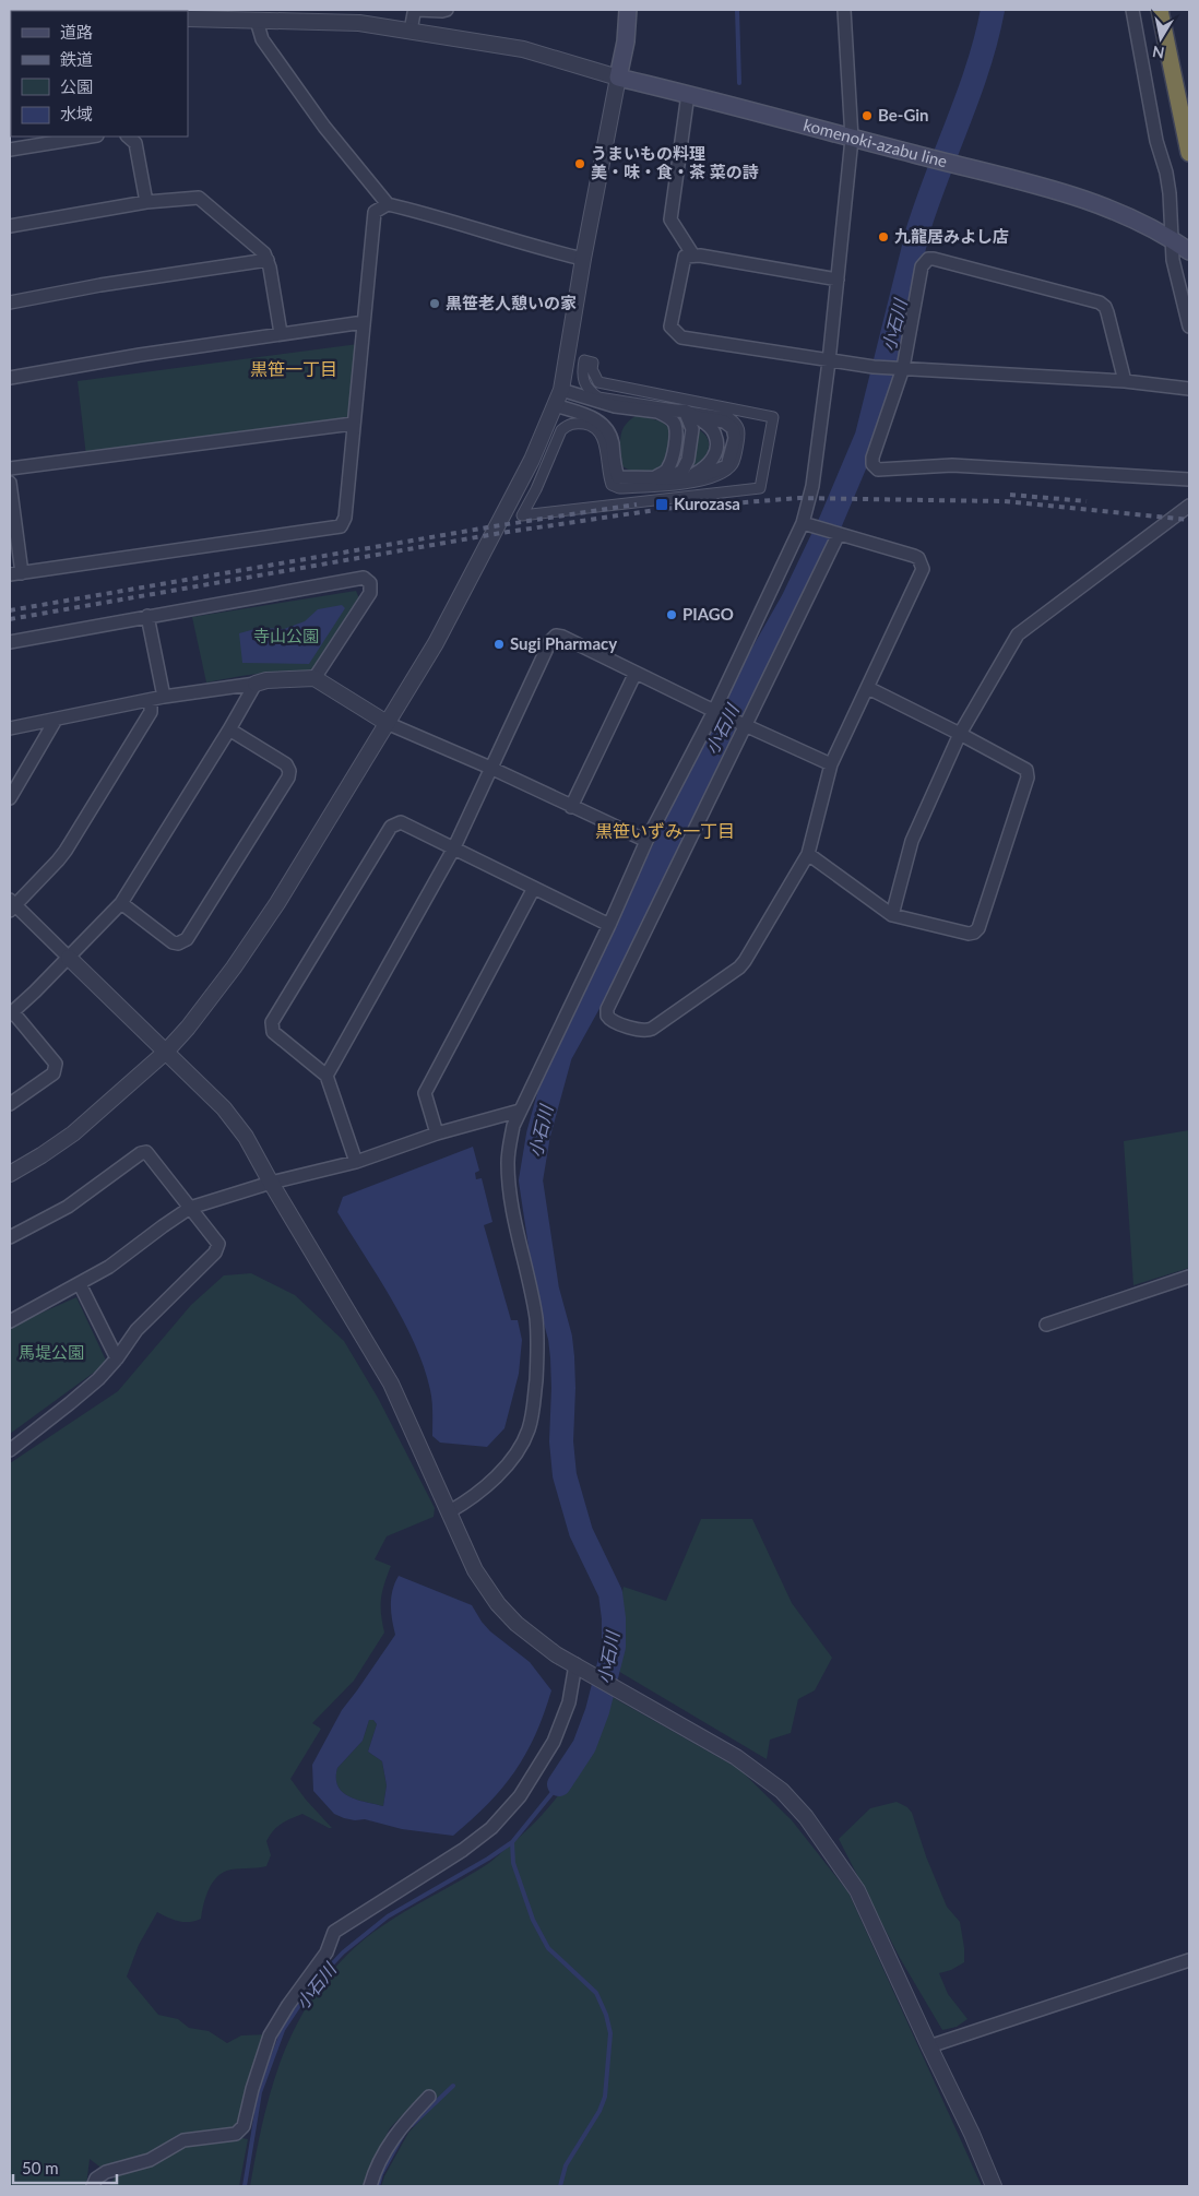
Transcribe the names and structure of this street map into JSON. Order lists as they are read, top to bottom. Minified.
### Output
{"streets":{"main road":["komenoki-azabu line"]},"districts":["黒笹一丁目","黒笹いずみ一丁目"],"water":["小石川"],"parks":["寺山公園","馬堤公園"],"places":{"other":["Be-Gin","うまいもの料理 美・味・食・茶 菜の詩","九龍居みよし店","黒笹老人憩いの家","PIAGO","Sugi Pharmacy"],"transit":["Kurozasa"]},"legend":["道路","鉄道","公園","水域"],"scale_bar":"50 m","north":"bottom"}
